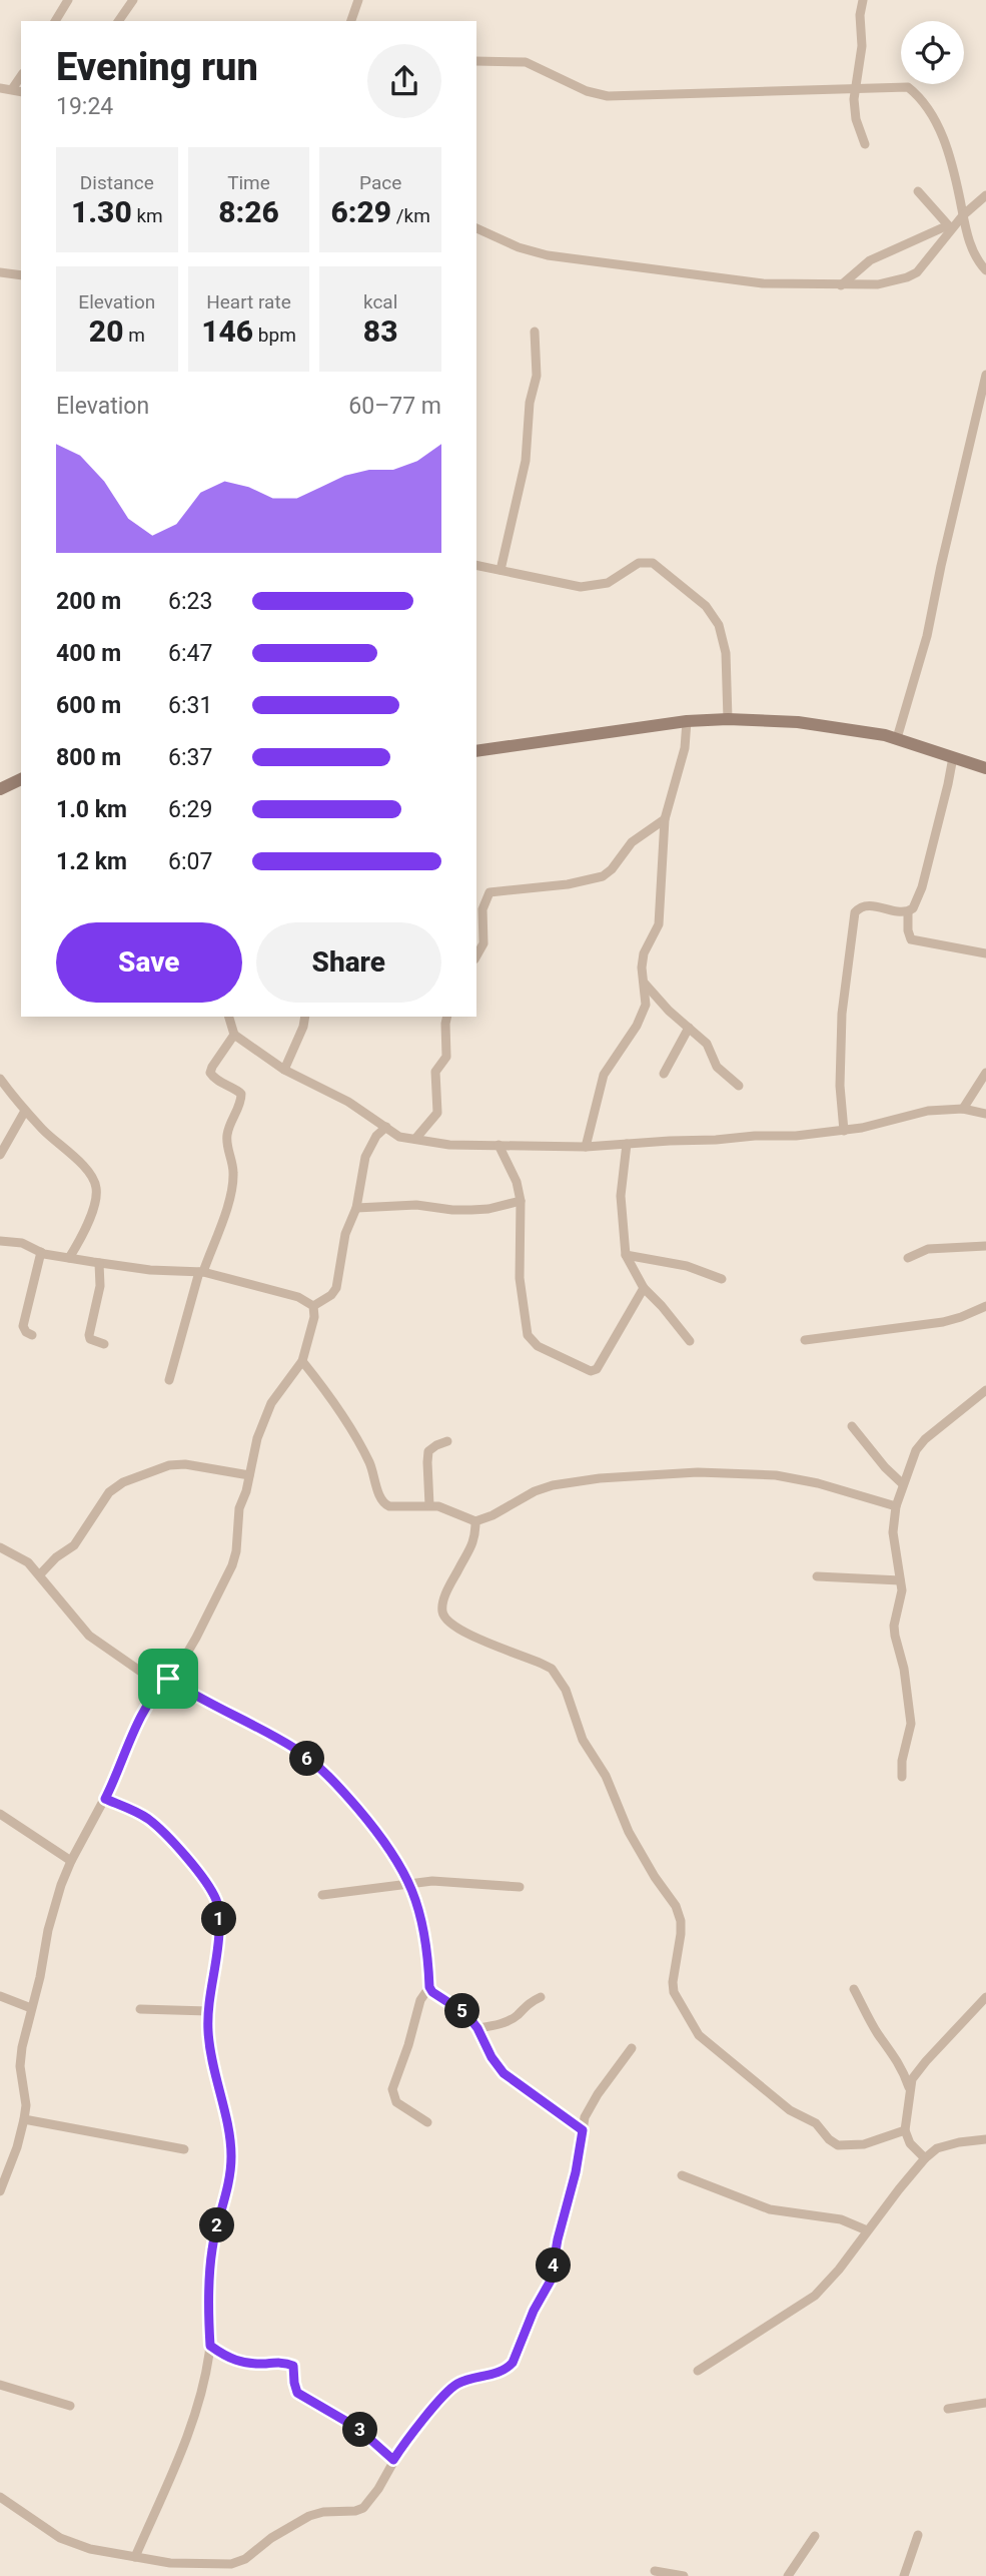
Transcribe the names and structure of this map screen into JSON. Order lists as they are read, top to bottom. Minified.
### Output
{"page":{"heading":["Evening run","19:24"],"stats":[["Distance","1.30 km"],["Time","8:26"],["Pace","6:29 /km"],["Elevation","20 m"],["Heart rate","146 bpm"],["kcal","83"]],"chart":["Elevation","60–77 m"],"list":[{"name":"200 m","note":"6:23"},{"name":"400 m","note":"6:47"},{"name":"600 m","note":"6:31"},{"name":"800 m","note":"6:37"},{"name":"1.0 km","note":"6:29"},{"name":"1.2 km","note":"6:07"}],"buttons":["Save","Share"],"pins":["6","1","5","2","4","3"]}}
